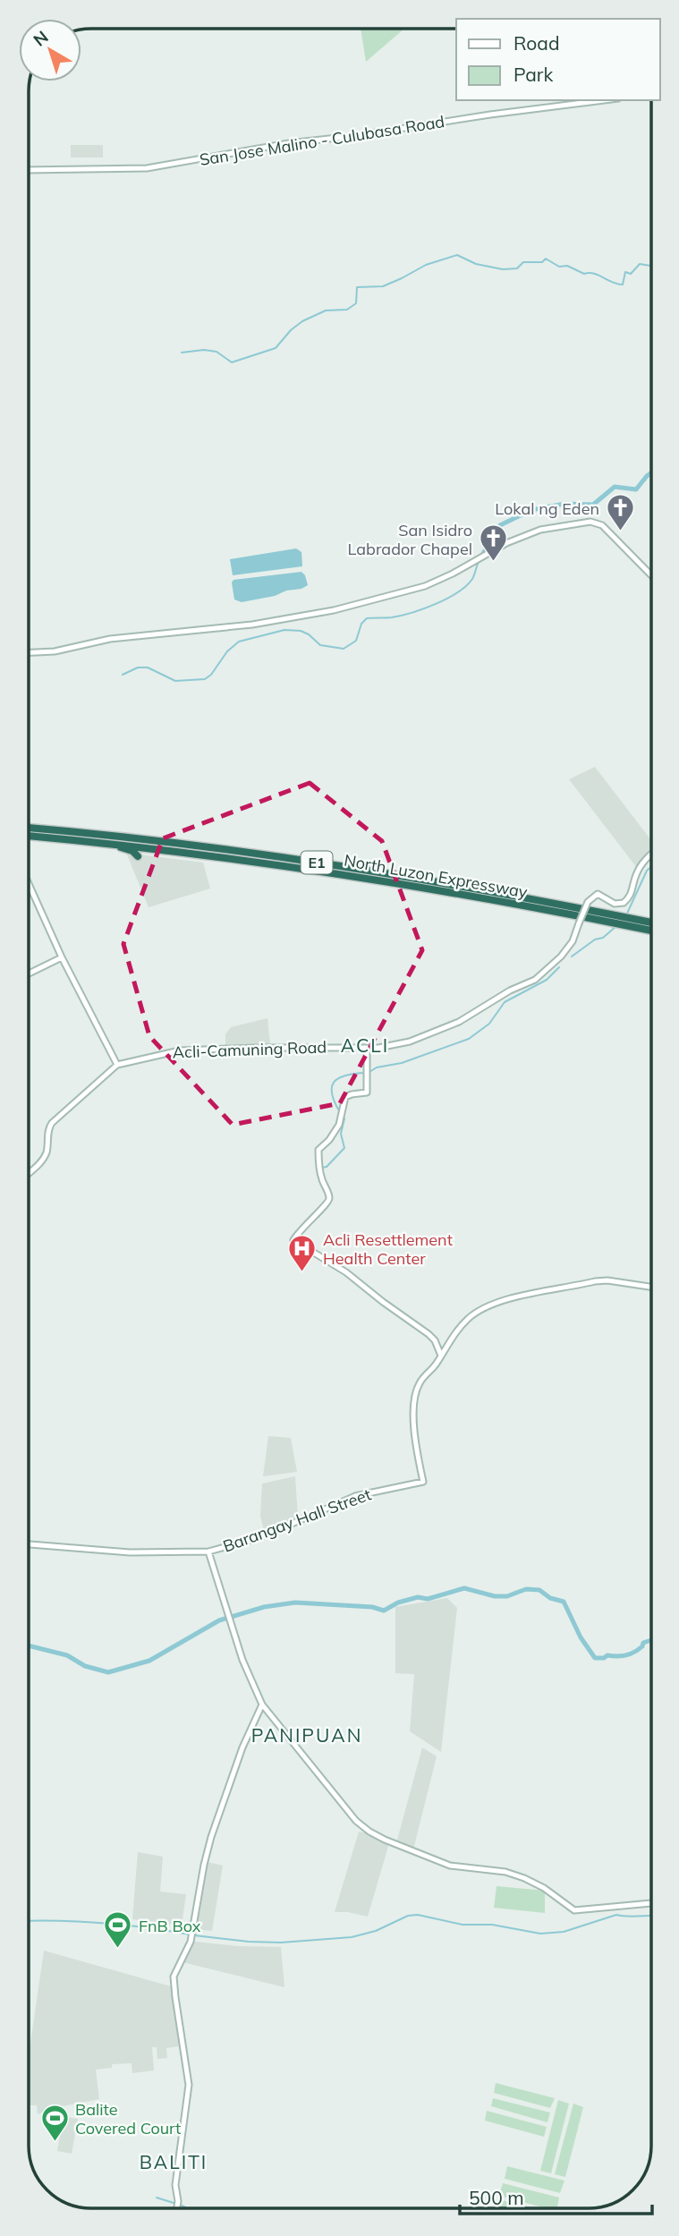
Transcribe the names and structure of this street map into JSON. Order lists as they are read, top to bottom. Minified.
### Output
{"streets":{"highway":["E1","North Luzon Expressway"],"street":["San Jose Malino - Culubasa Road","Acli-Camuning Road","Barangay Hall Street"]},"districts":["ACLI","PANIPUAN","BALITI"],"places":{"church":["Lokal ng Eden","San Isidro Labrador Chapel"],"hospital":["Acli Resettlement Health Center"],"sports":["FnB Box","Balite Covered Court"]},"legend":["Road","Park"],"scale_bar":"500 m","north":"top left"}
